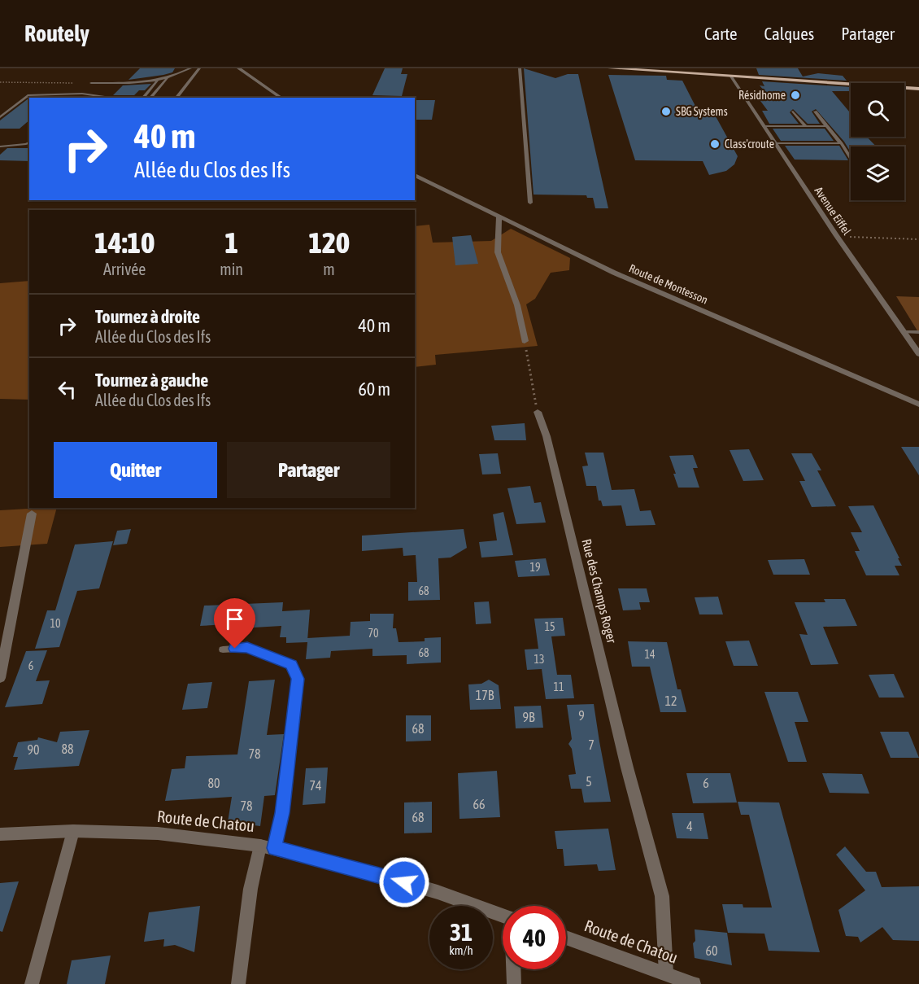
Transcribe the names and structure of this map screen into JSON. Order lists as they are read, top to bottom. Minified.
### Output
{"streets":{"street":["Avenue Eiffel","Route de Montesson","Rue des Champs Roger","Route de Chatou"]},"crossings":[["Rue des Champs Roger","Route de Chatou"]],"places":["Résidhome","SBG Systems","Class'croute"],"house_numbers":["19","68","10","15","70","68","14","13","6","11","17B","12","9","9B","68","7","88","90","78","5","80","6","74","66","78","68","4","60"],"page":{"header":"Routely","nav":["Carte","Calques","Partager"],"turn":["40 m","Allée du Clos des Ifs"],"eta":["14:10","Arrivée","1","min","120","m"],"list":[{"name":"Tournez à droite","note":"Allée du Clos des Ifs","value":"40 m"},{"name":"Tournez à gauche","note":"Allée du Clos des Ifs","value":"60 m"}],"buttons":["Quitter","Partager"],"speed":"31 km/h","limit":"40"}}
